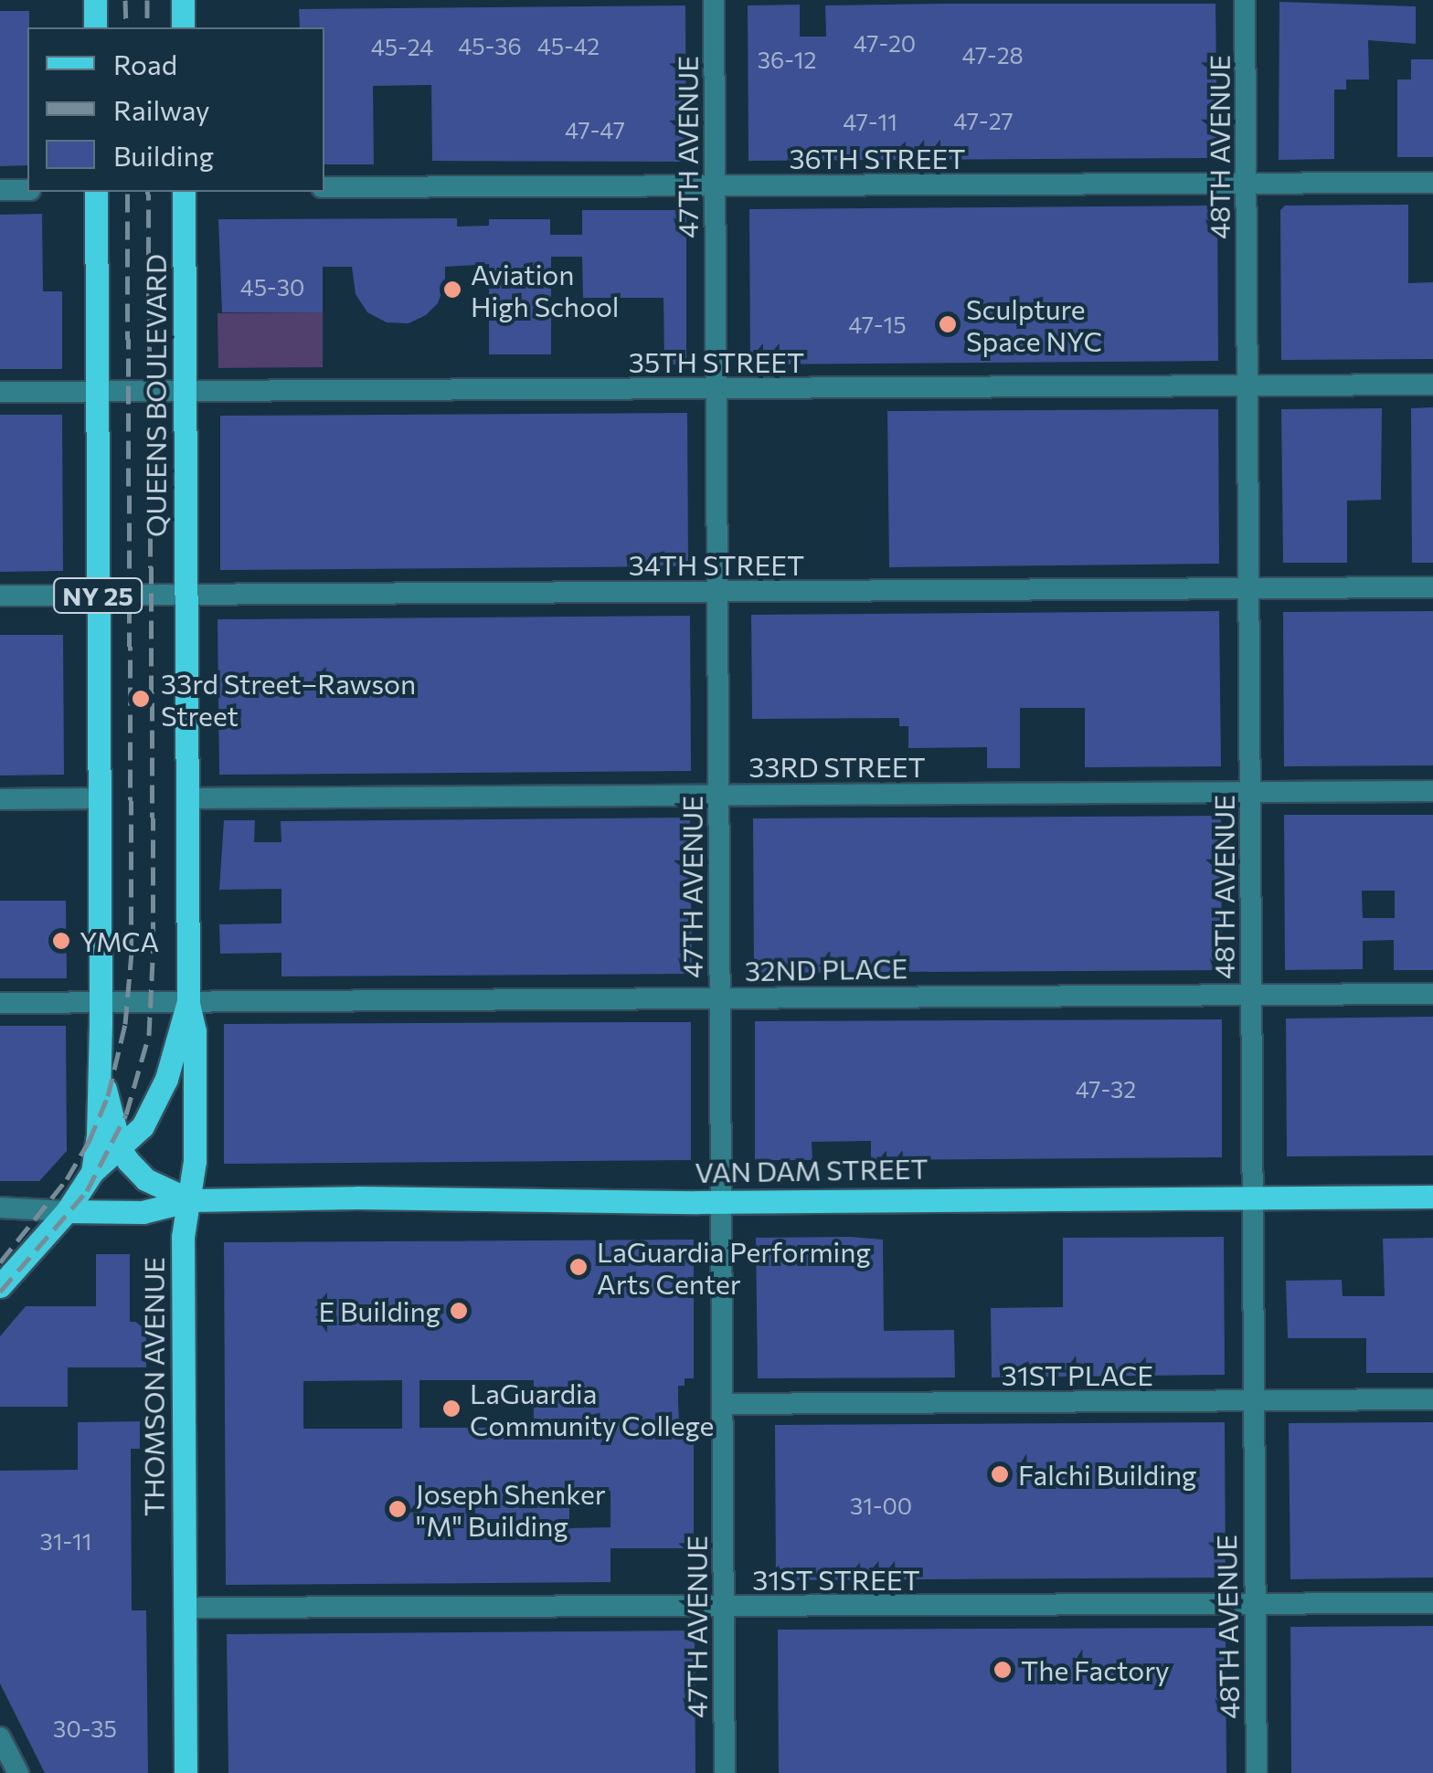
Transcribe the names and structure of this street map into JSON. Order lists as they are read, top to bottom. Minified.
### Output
{"streets":{"main road":["QUEENS BOULEVARD","NY 25","VAN DAM STREET","THOMSON AVENUE"],"street":["47TH AVENUE","48TH AVENUE","36TH STREET","35TH STREET","34TH STREET","33RD STREET","32ND PLACE","31ST PLACE","31ST STREET"]},"crossings":[["47TH AVENUE","36TH STREET"],["47TH AVENUE","35TH STREET"],["47TH AVENUE","34TH STREET"],["47TH AVENUE","33RD STREET"],["47TH AVENUE","32ND PLACE"],["47TH AVENUE","VAN DAM STREET"],["47TH AVENUE","31ST PLACE"],["47TH AVENUE","31ST STREET"],["48TH AVENUE","36TH STREET"],["48TH AVENUE","35TH STREET"],["48TH AVENUE","34TH STREET"],["48TH AVENUE","33RD STREET"],["48TH AVENUE","32ND PLACE"],["48TH AVENUE","VAN DAM STREET"],["48TH AVENUE","31ST PLACE"],["48TH AVENUE","31ST STREET"],["35TH STREET","QUEENS BOULEVARD"],["QUEENS BOULEVARD","34TH STREET"],["QUEENS BOULEVARD","33RD STREET"],["QUEENS BOULEVARD","32ND PLACE"],["QUEENS BOULEVARD","VAN DAM STREET"],["QUEENS BOULEVARD","THOMSON AVENUE"],["32ND PLACE","THOMSON AVENUE"],["VAN DAM STREET","THOMSON AVENUE"],["THOMSON AVENUE","31ST STREET"]],"places":["Aviation High School","Sculpture Space NYC","33rd Street–Rawson Street","YMCA","LaGuardia Performing Arts Center","E Building","LaGuardia Community College","Falchi Building","Joseph Shenker \"M\" Building","The Factory"],"house_numbers":["47-20","45-36","45-42","45-24","47-28","36-12","47-27","47-11","47-47","45-30","47-15","47-32","31-00","31-11","30-35"],"legend":["Road","Railway","Building"]}
